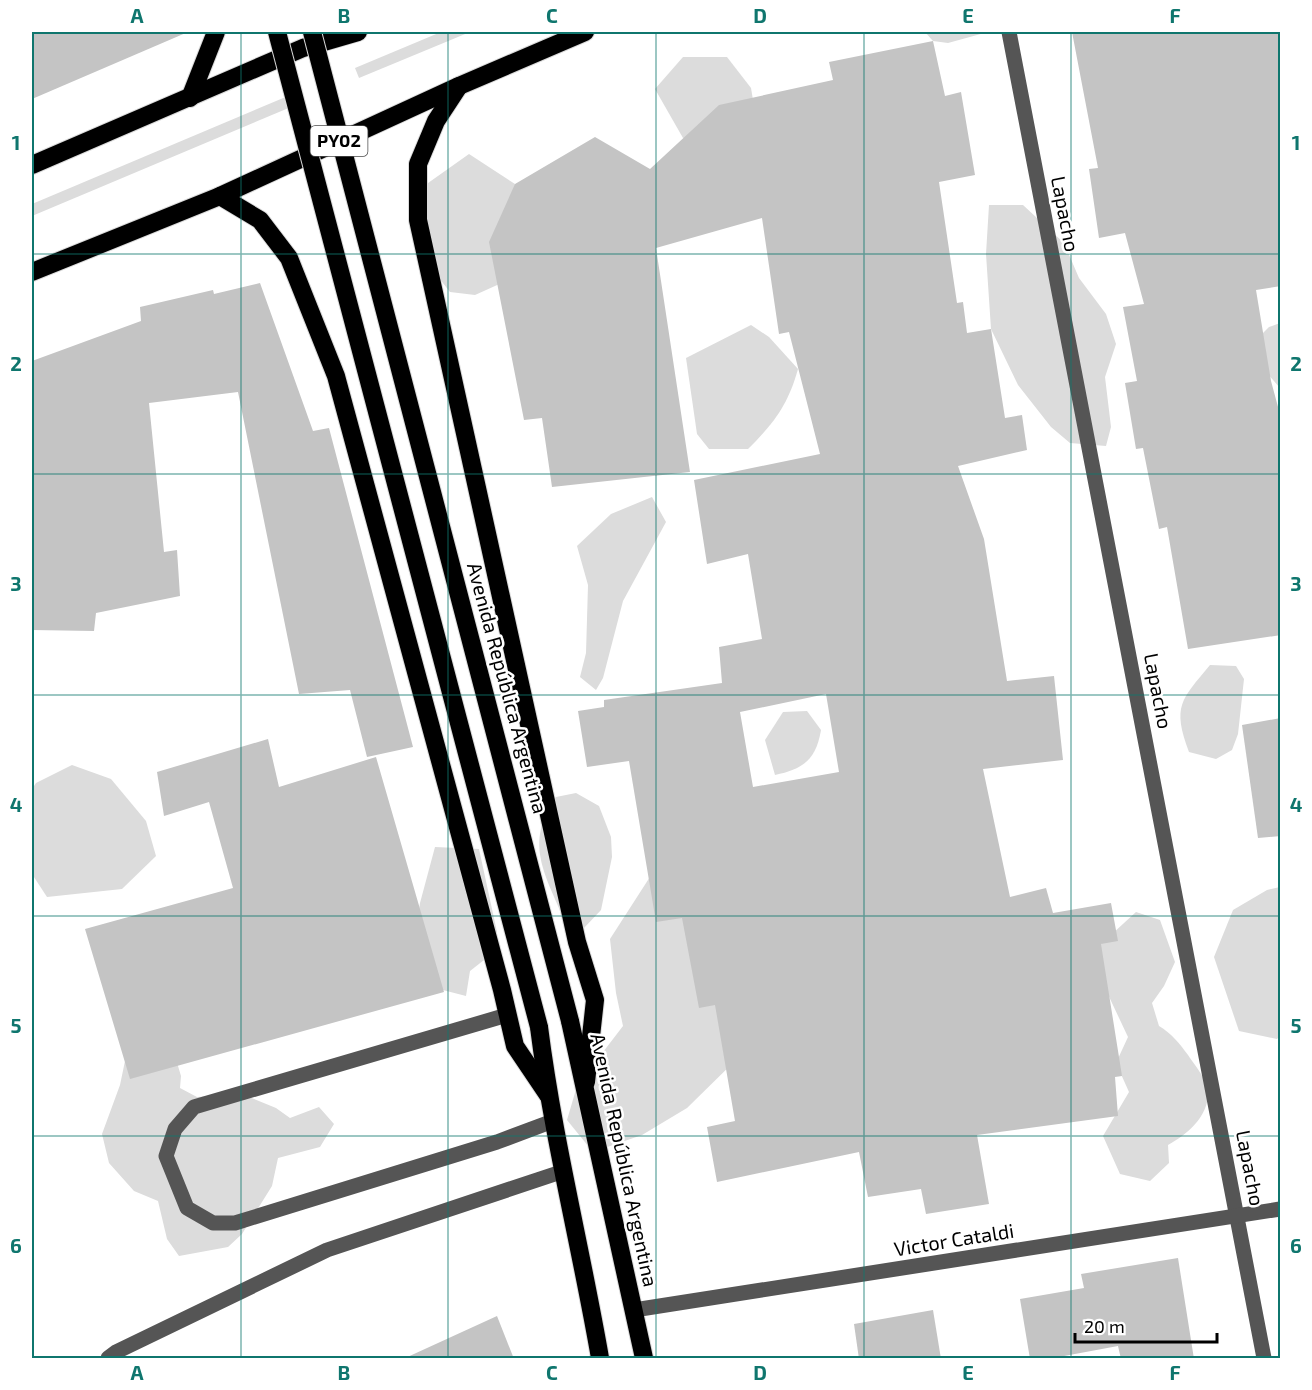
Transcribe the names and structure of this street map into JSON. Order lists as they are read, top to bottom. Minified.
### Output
{"streets":{"highway":["PY02","Avenida República Argentina"],"street":["Lapacho","Victor Cataldi"]},"crossings":[["Lapacho","Victor Cataldi"],["Avenida República Argentina","Victor Cataldi"]],"scale_bar":"20 m","grid":{"columns":["A","B","C","D","E","F"],"rows":["1","2","3","4","5","6"]}}
